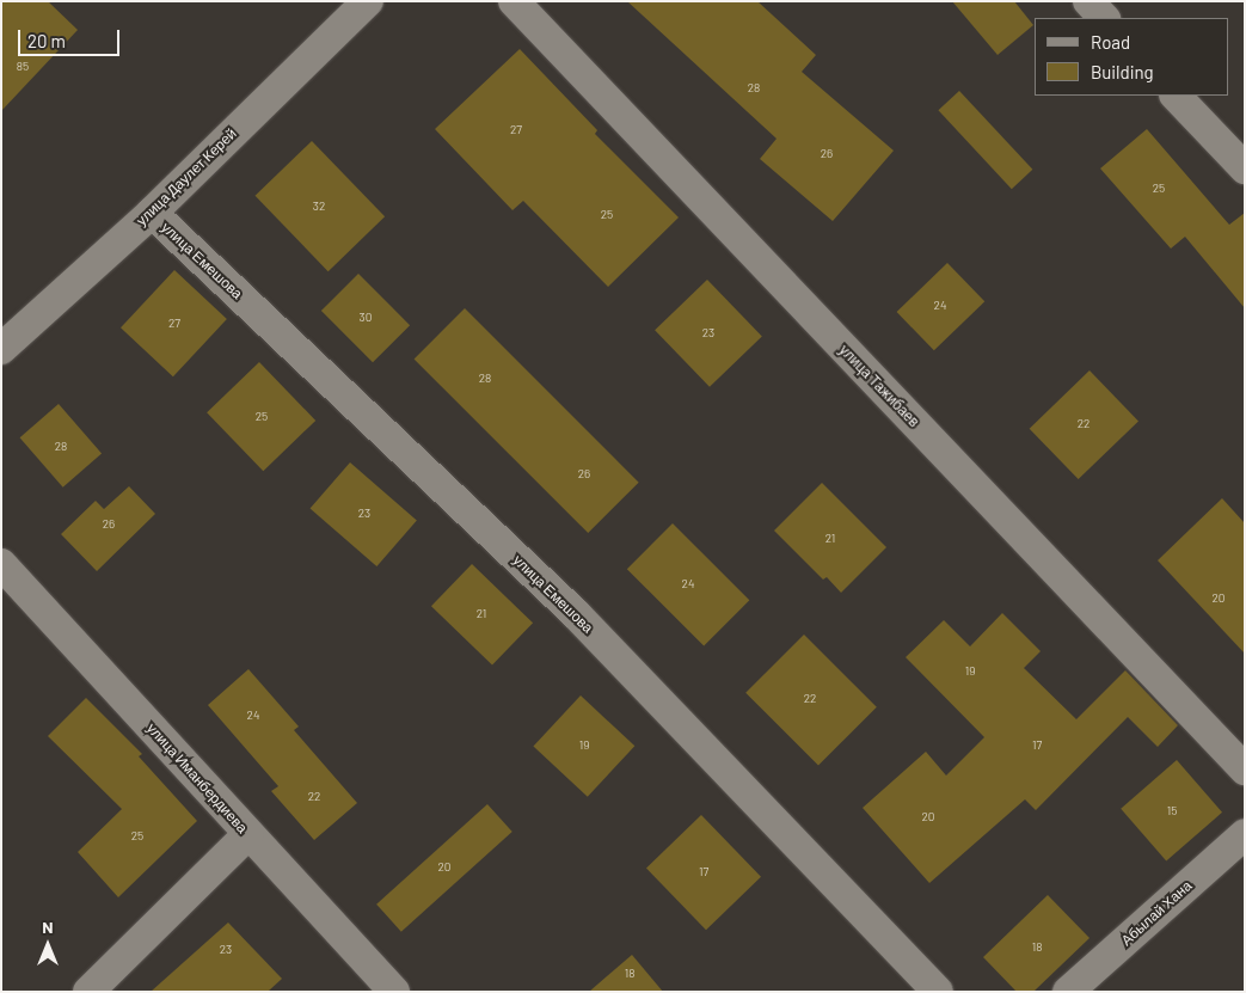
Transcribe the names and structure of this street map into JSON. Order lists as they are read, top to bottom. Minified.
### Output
{"streets":{"street":["улица Даулет Керей","улица Емешова","улица Тажибаев","улица Иманбердиева","Абылай Хана"]},"crossings":[["улица Даулет Керей","улица Емешова"]],"house_numbers":["85","28","27","26","25","32","25","24","30","27","23","28","25","22","28","26","23","26","21","24","20","21","19","22","24","19","17","22","15","20","25","20","17","18","23","18"],"legend":["Road","Building"],"scale_bar":"20 m","north":"top"}
